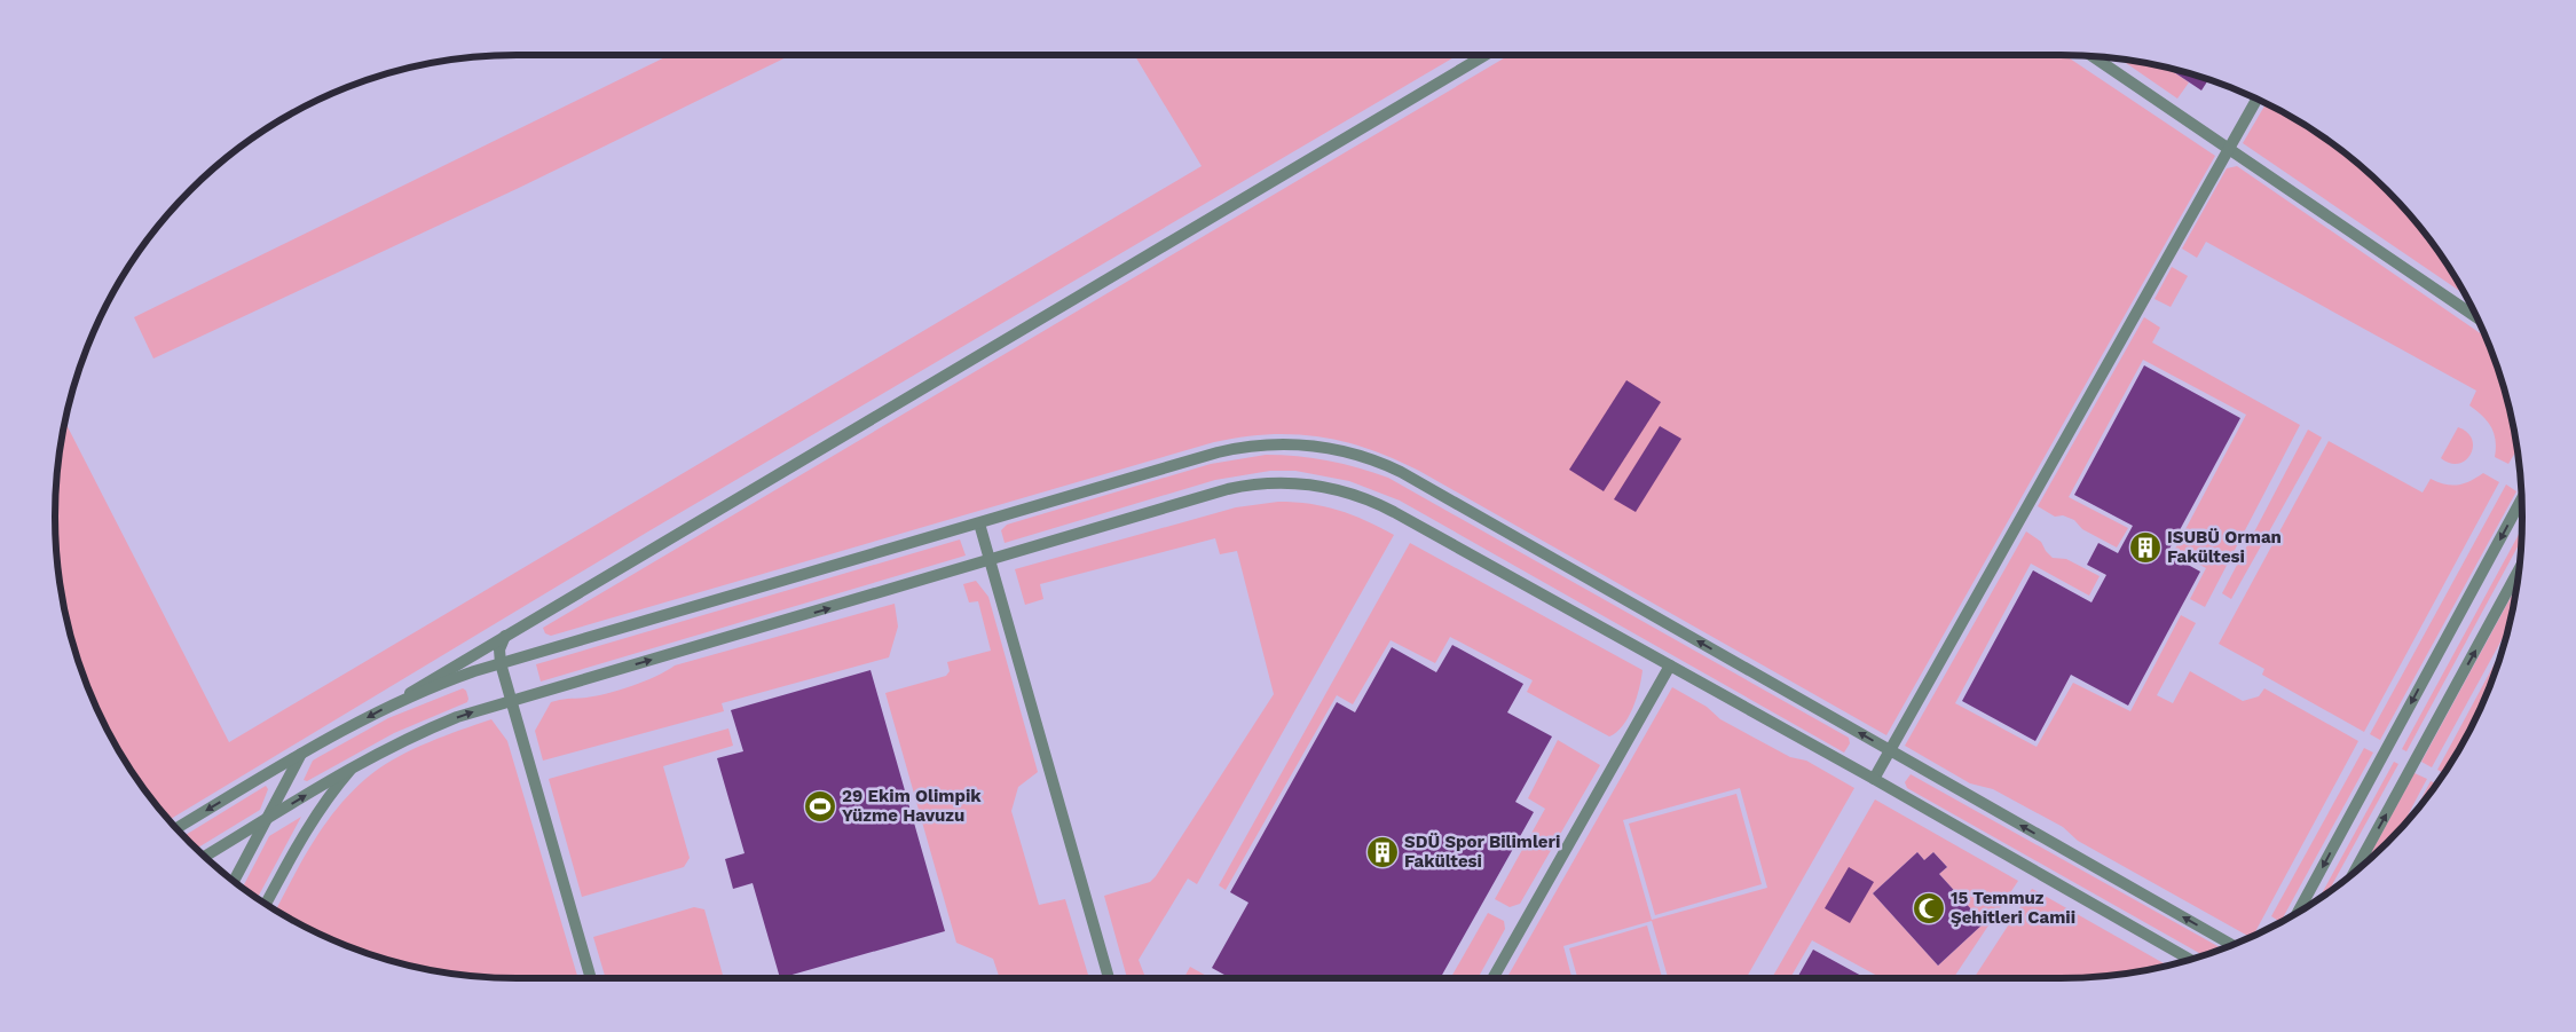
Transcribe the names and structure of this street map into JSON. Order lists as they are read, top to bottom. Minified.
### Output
{"places":{"building":["ISUBÜ Orman Fakültesi","SDÜ Spor Bilimleri Fakültesi"],"sports":["29 Ekim Olimpik Yüzme Havuzu"],"mosque":["15 Temmuz Şehitleri Camii"]}}
